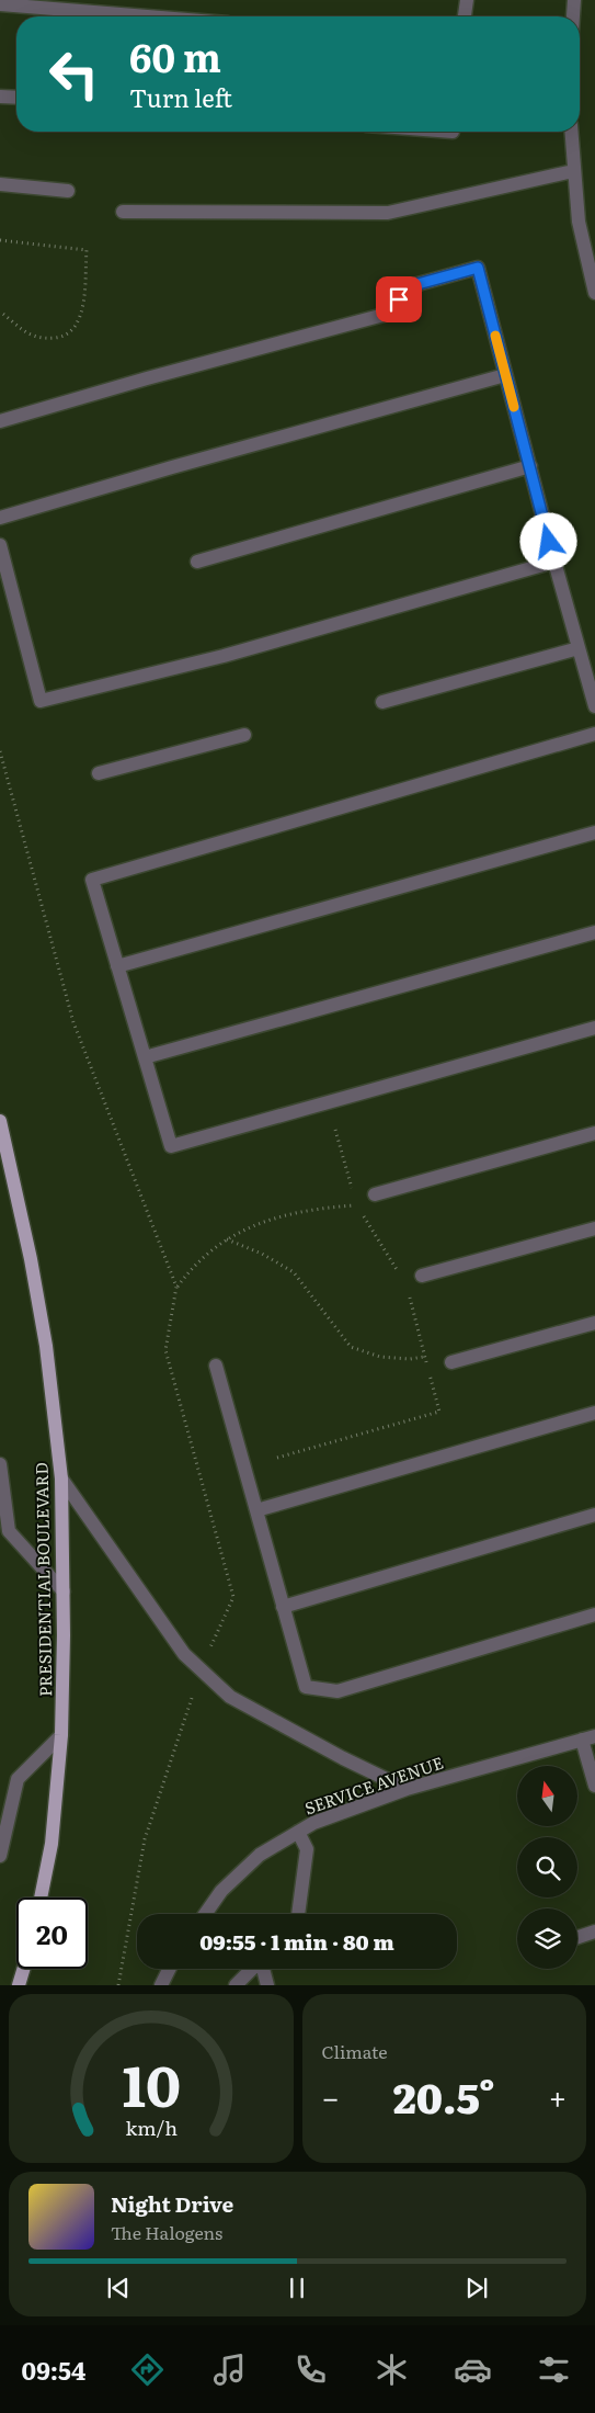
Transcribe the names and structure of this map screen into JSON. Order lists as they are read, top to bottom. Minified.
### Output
{"streets":{"main road":["PRESIDENTIAL BOULEVARD"],"street":["SERVICE AVENUE"]},"north":"top","page":{"turn":["60 m","Turn left"],"limit":"20","trip":"09:55 · 1 min · 80 m","tile":"Climate","heat":["−","20.5°","+"],"song":["Night Drive","The Halogens"],"tabs":"09:54","gauge":["10","km/h"]}}
